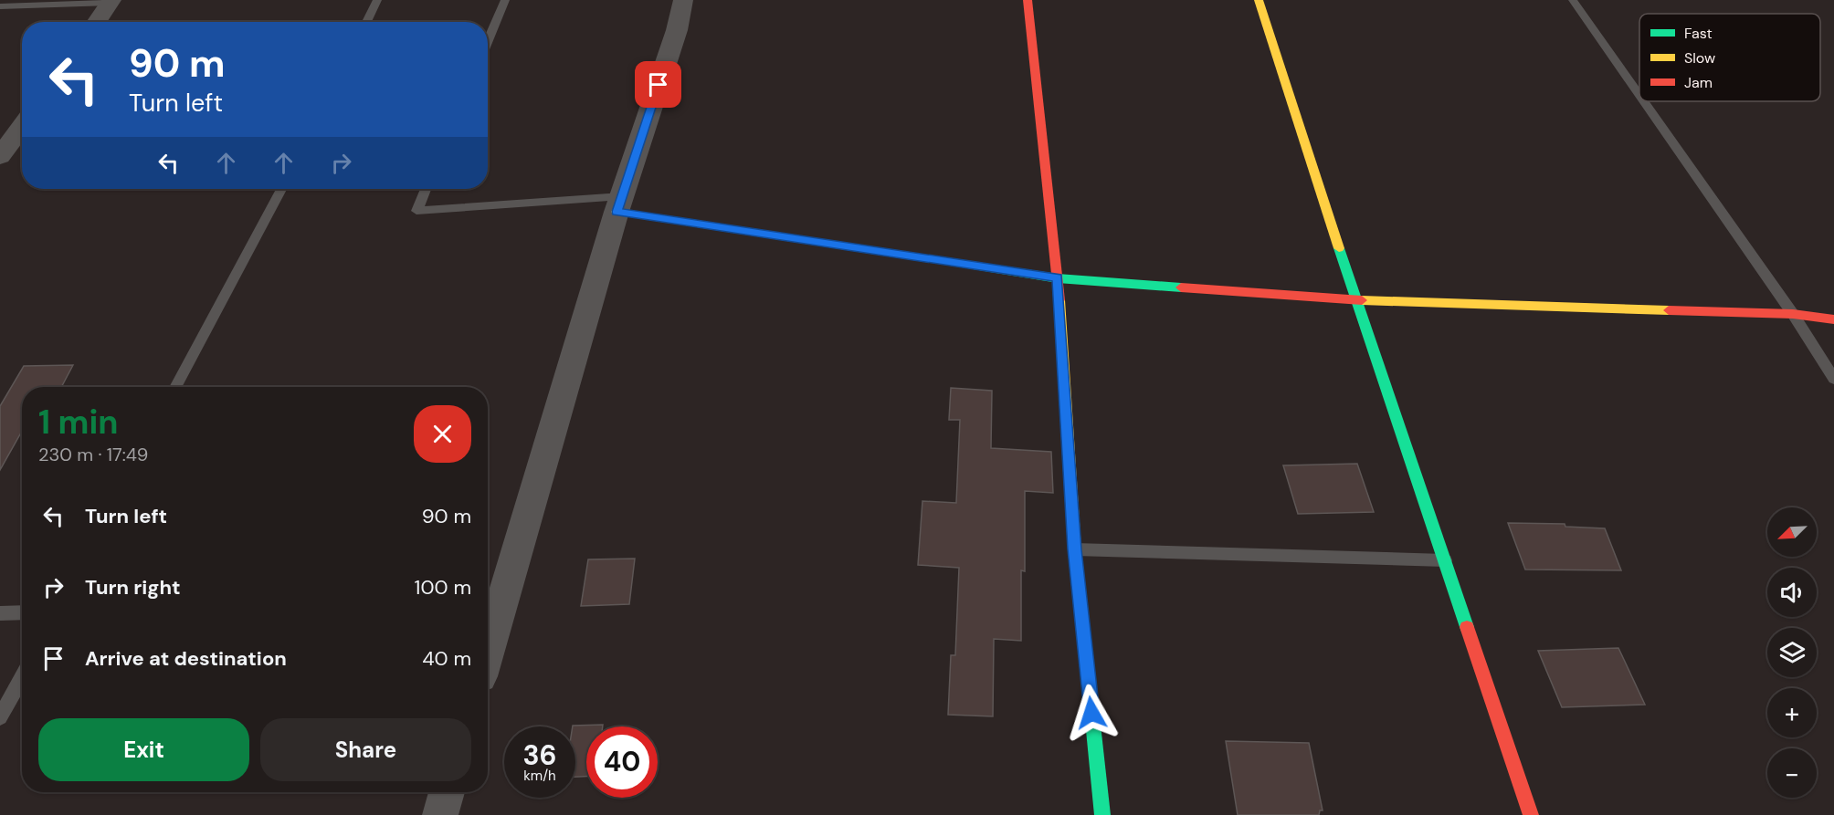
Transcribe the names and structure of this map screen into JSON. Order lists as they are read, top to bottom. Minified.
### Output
{"legend":["Fast","Slow","Jam"],"north":"bottom left","page":{"turn":["90 m","Turn left"],"heading":["1 min","230 m · 17:49"],"list":[{"name":"Turn left","value":"90 m"},{"name":"Turn right","value":"100 m"},{"name":"Arrive at destination","value":"40 m"}],"map_buttons":["+","−"],"buttons":["Exit","Share"],"speed":"36 km/h","limit":"40"}}
